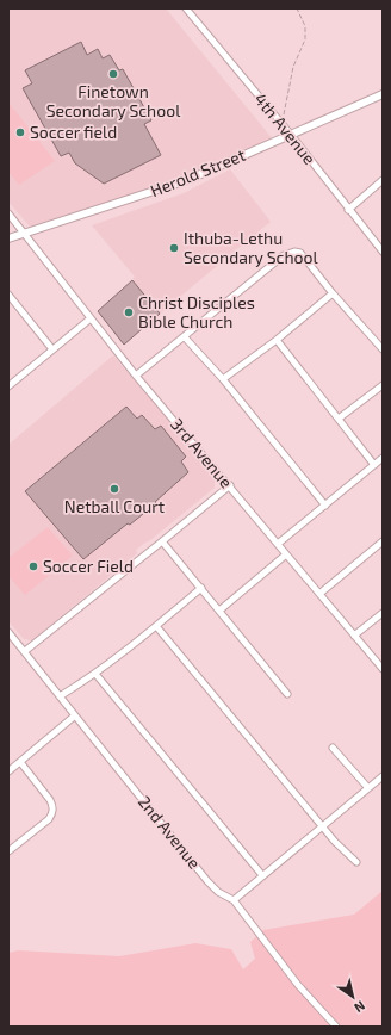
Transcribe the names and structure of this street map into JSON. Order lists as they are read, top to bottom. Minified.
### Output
{"streets":{"street":["4th Avenue","Herold Street","3rd Avenue","2nd Avenue"]},"crossings":[["4th Avenue","Herold Street"],["Herold Street","3rd Avenue"]],"places":["Finetown Secondary School","Soccer field","Ithuba-Lethu Secondary School","Christ Disciples Bible Church","Netball Court","Soccer Field"],"north":"bottom right"}
